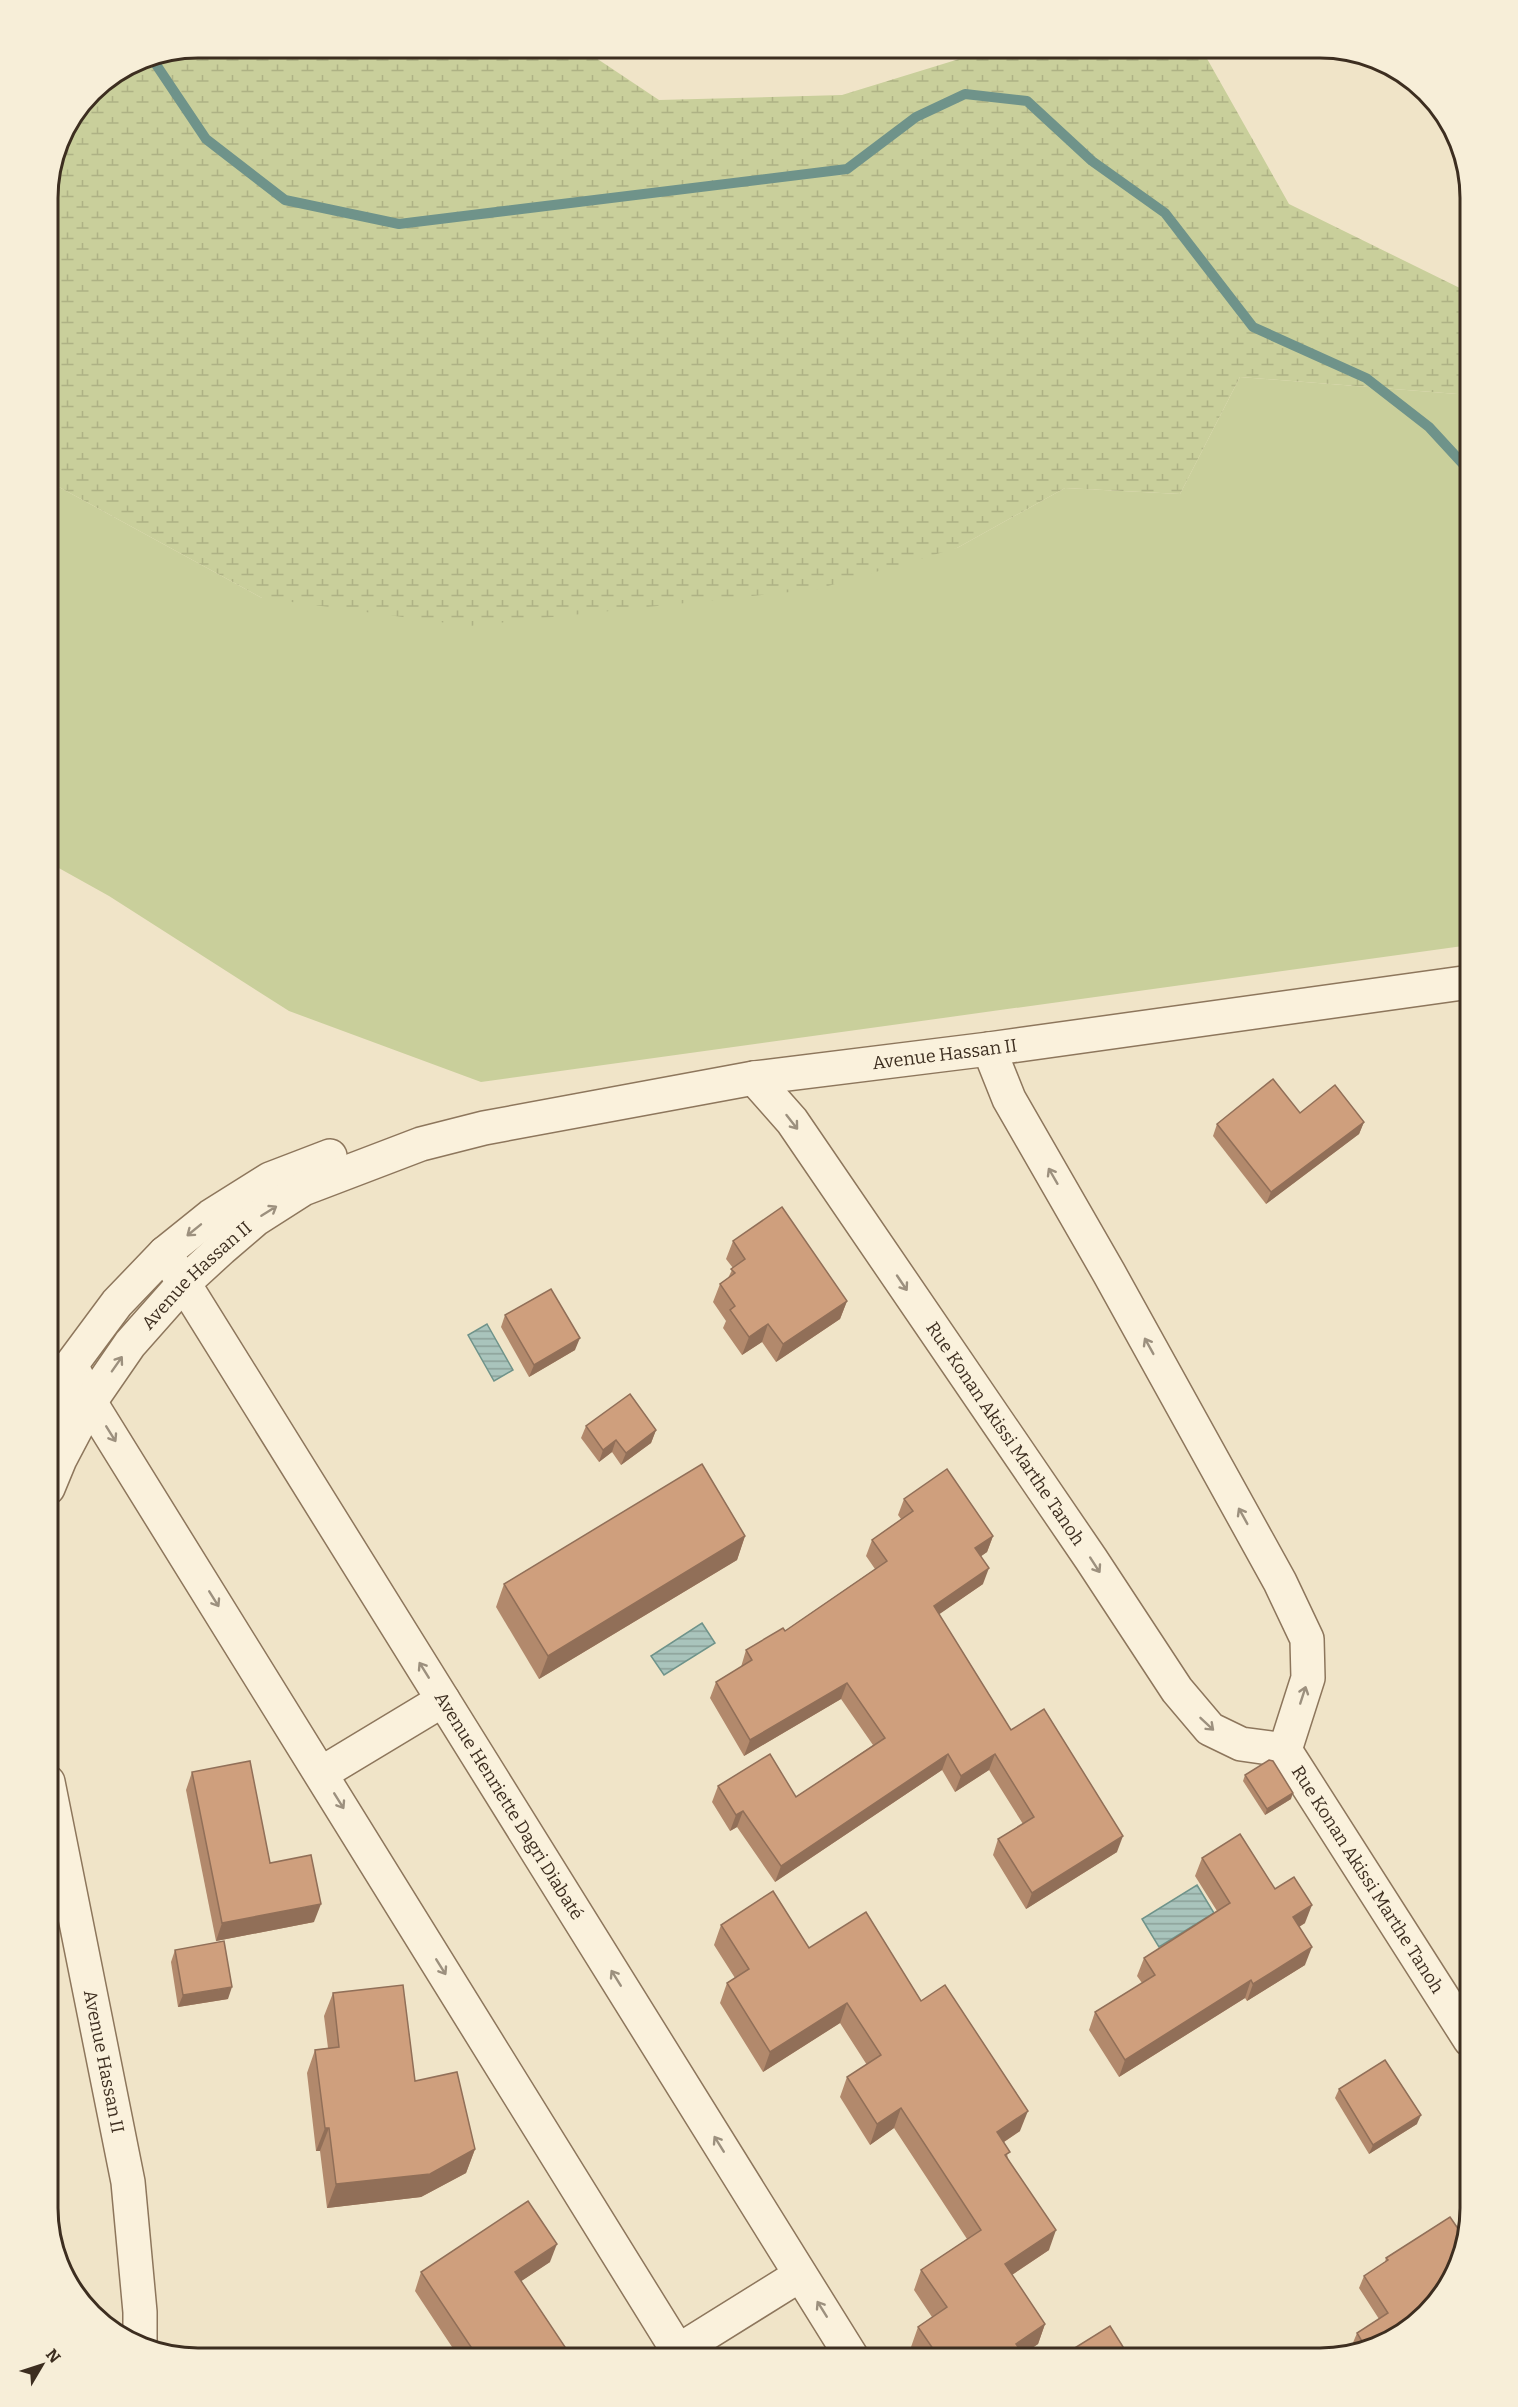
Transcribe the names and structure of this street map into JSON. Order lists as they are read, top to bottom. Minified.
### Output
{"streets":{"street":["Avenue Hassan II","Rue Konan Akissi Marthe Tanoh","Avenue Henriette Dagri Diabaté"]},"crossings":[["Avenue Hassan II","Rue Konan Akissi Marthe Tanoh"],["Avenue Hassan II","Avenue Henriette Dagri Diabaté"]],"north":"top right"}
